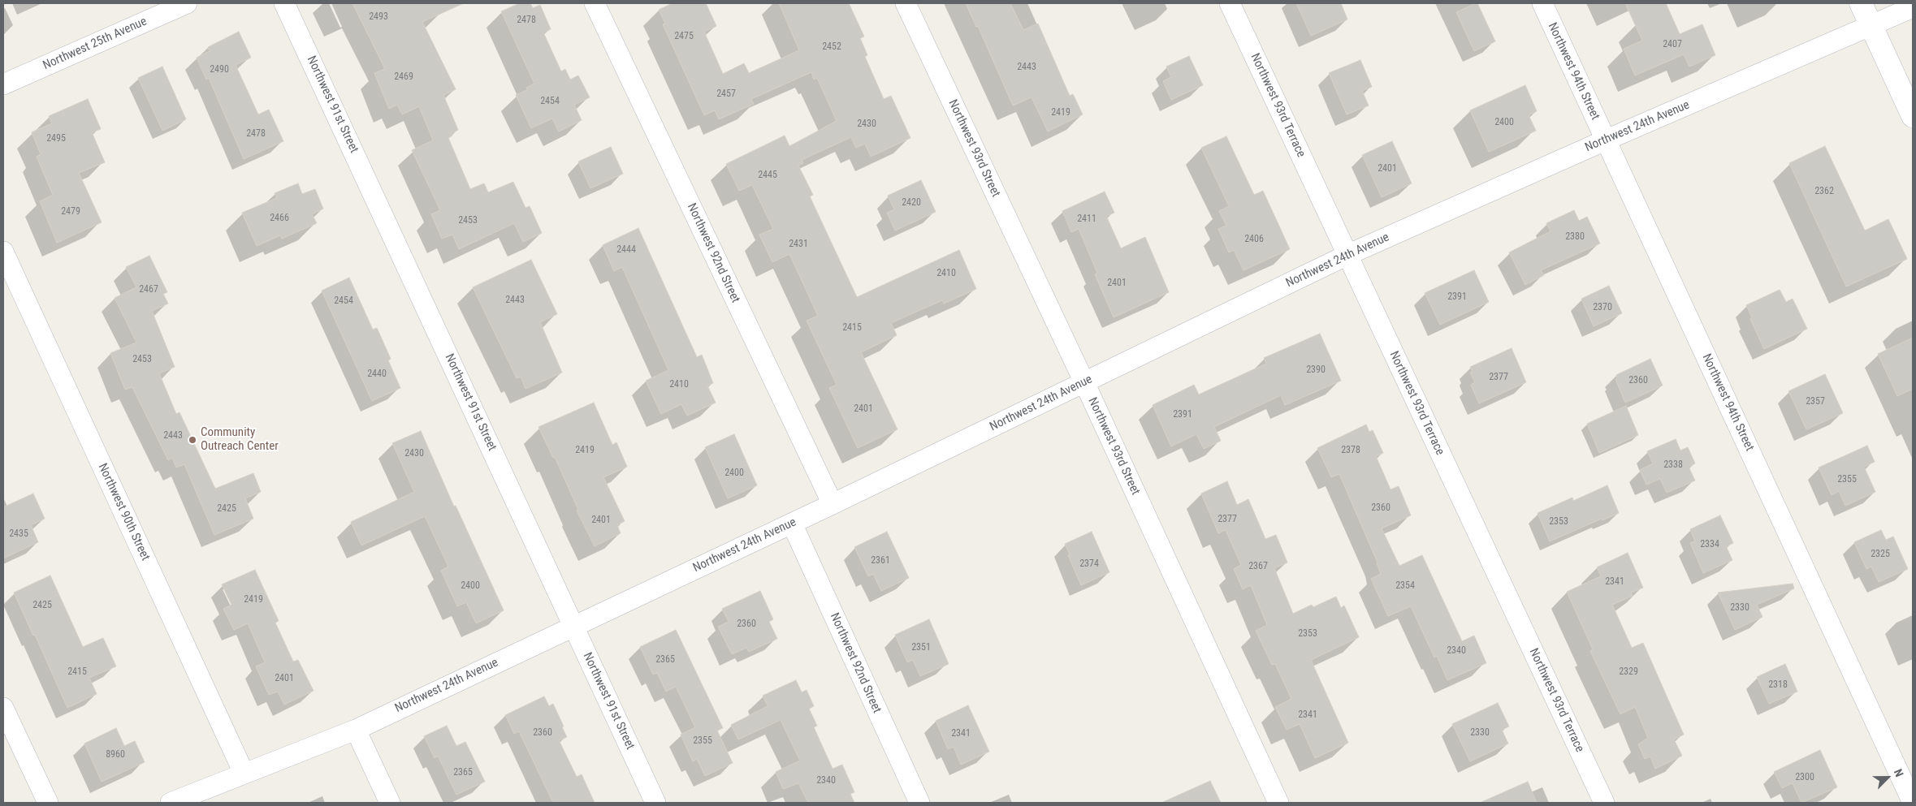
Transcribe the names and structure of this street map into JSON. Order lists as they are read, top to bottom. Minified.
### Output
{"streets":{"street":["Northwest 25th Avenue","Northwest 94th Street","Northwest 91st Street","Northwest 93rd Terrace","Northwest 24th Avenue","Northwest 93rd Street","Northwest 92nd Street","Northwest 90th Street"]},"crossings":[["Northwest 94th Street","Northwest 24th Avenue"],["Northwest 91st Street","Northwest 24th Avenue"],["Northwest 93rd Terrace","Northwest 24th Avenue"],["Northwest 24th Avenue","Northwest 93rd Street"],["Northwest 24th Avenue","Northwest 92nd Street"],["Northwest 24th Avenue","Northwest 90th Street"]],"places":["Community Outreach Center"],"house_numbers":["2493","2478","2475","2407","2452","2443","2490","2469","2457","2454","2419","2400","2430","2478","2495","2401","2445","2362","2420","2479","2466","2411","2453","2380","2406","2431","2444","2410","2401","2467","2391","2443","2454","2370","2415","2453","2390","2440","2377","2360","2410","2357","2401","2391","2443","2419","2378","2430","2338","2400","2355","2360","2425","2377","2401","2353","2435","2334","2325","2361","2374","2367","2341","2400","2354","2419","2425","2330","2360","2353","2351","2340","2365","2415","2329","2401","2318","2341","2360","2330","2341","2355","8960","2365","2300","2340"],"north":"top right"}
